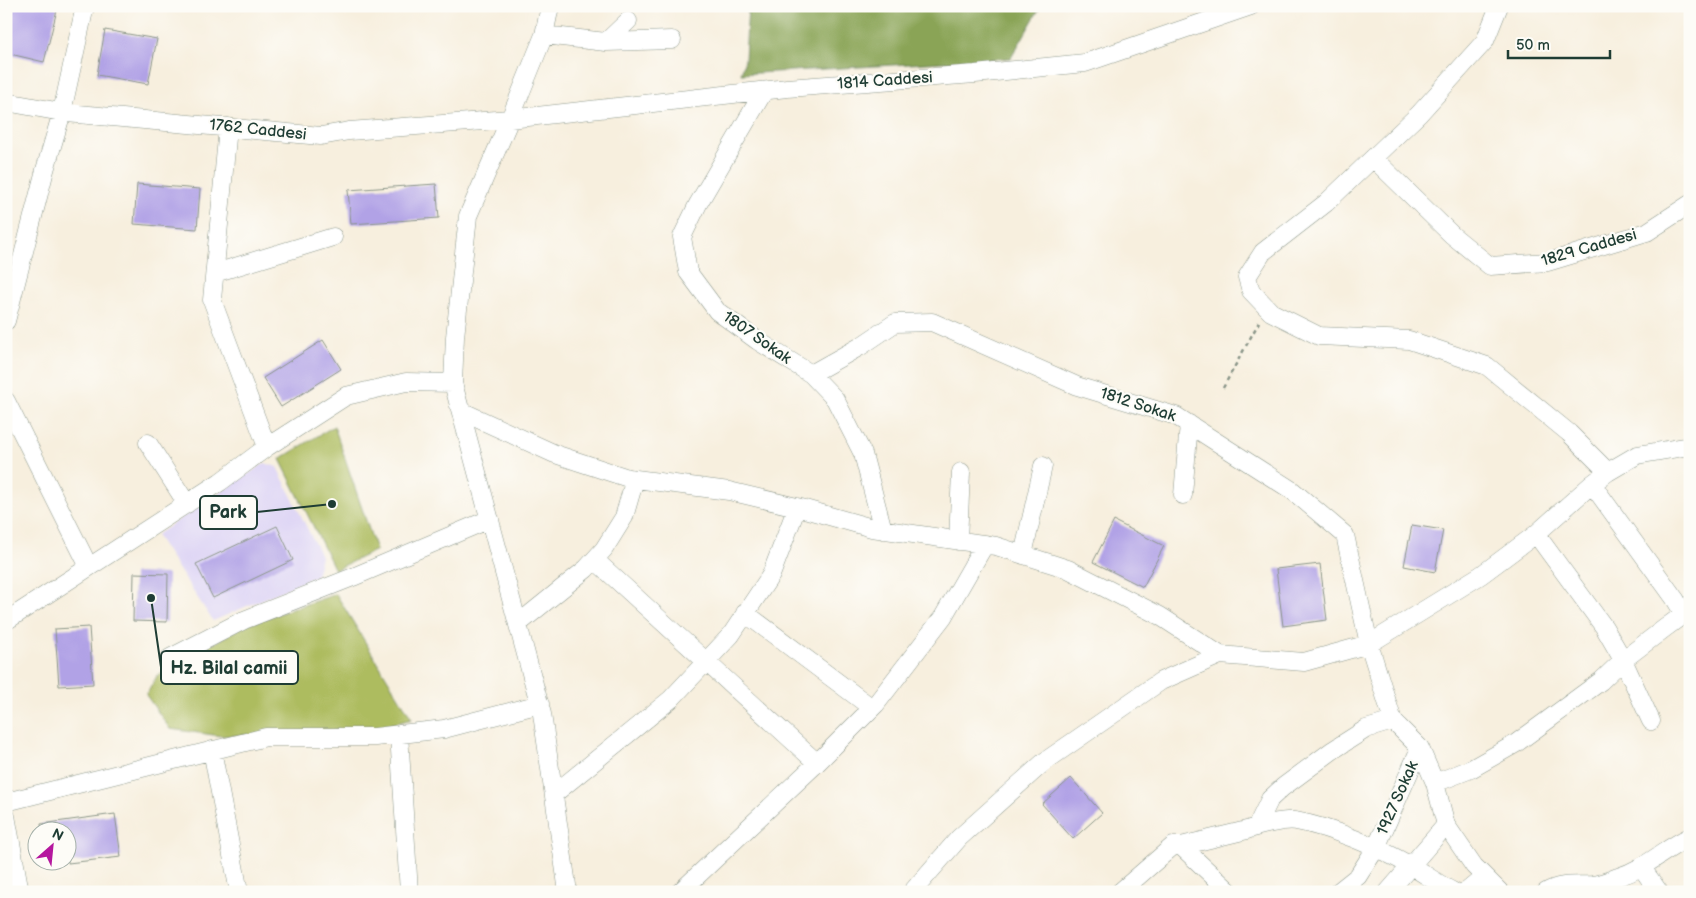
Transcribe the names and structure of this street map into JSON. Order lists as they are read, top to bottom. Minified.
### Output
{"streets":{"street":["1814 Caddesi","1762 Caddesi","1829 Caddesi","1807 Sokak","1812 Sokak","1927 Sokak"]},"crossings":[["1814 Caddesi","1762 Caddesi"],["1814 Caddesi","1807 Sokak"],["1807 Sokak","1812 Sokak"],["1812 Sokak","1927 Sokak"]],"places":["Park","Hz. Bilal camii"],"scale_bar":"50 m","north":"top right"}
